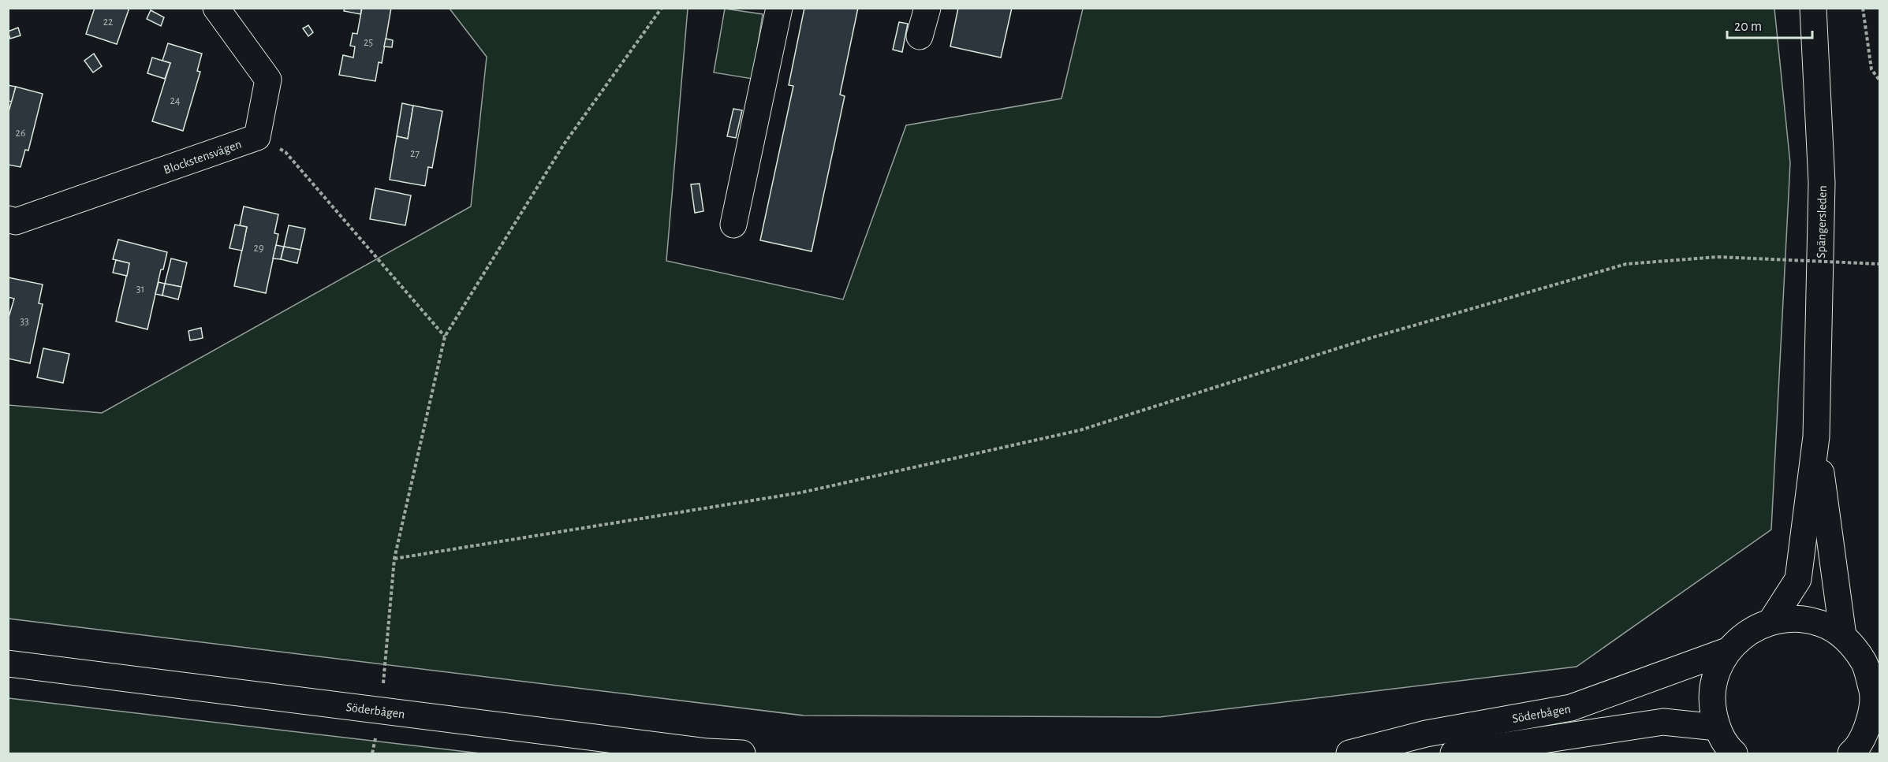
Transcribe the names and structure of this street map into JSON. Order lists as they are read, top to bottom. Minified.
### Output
{"streets":{"street":["Blockstensvägen","Spängersleden","Söderbågen"]},"house_numbers":["22","25","24","26","27","29","31","33"],"scale_bar":"20 m"}
